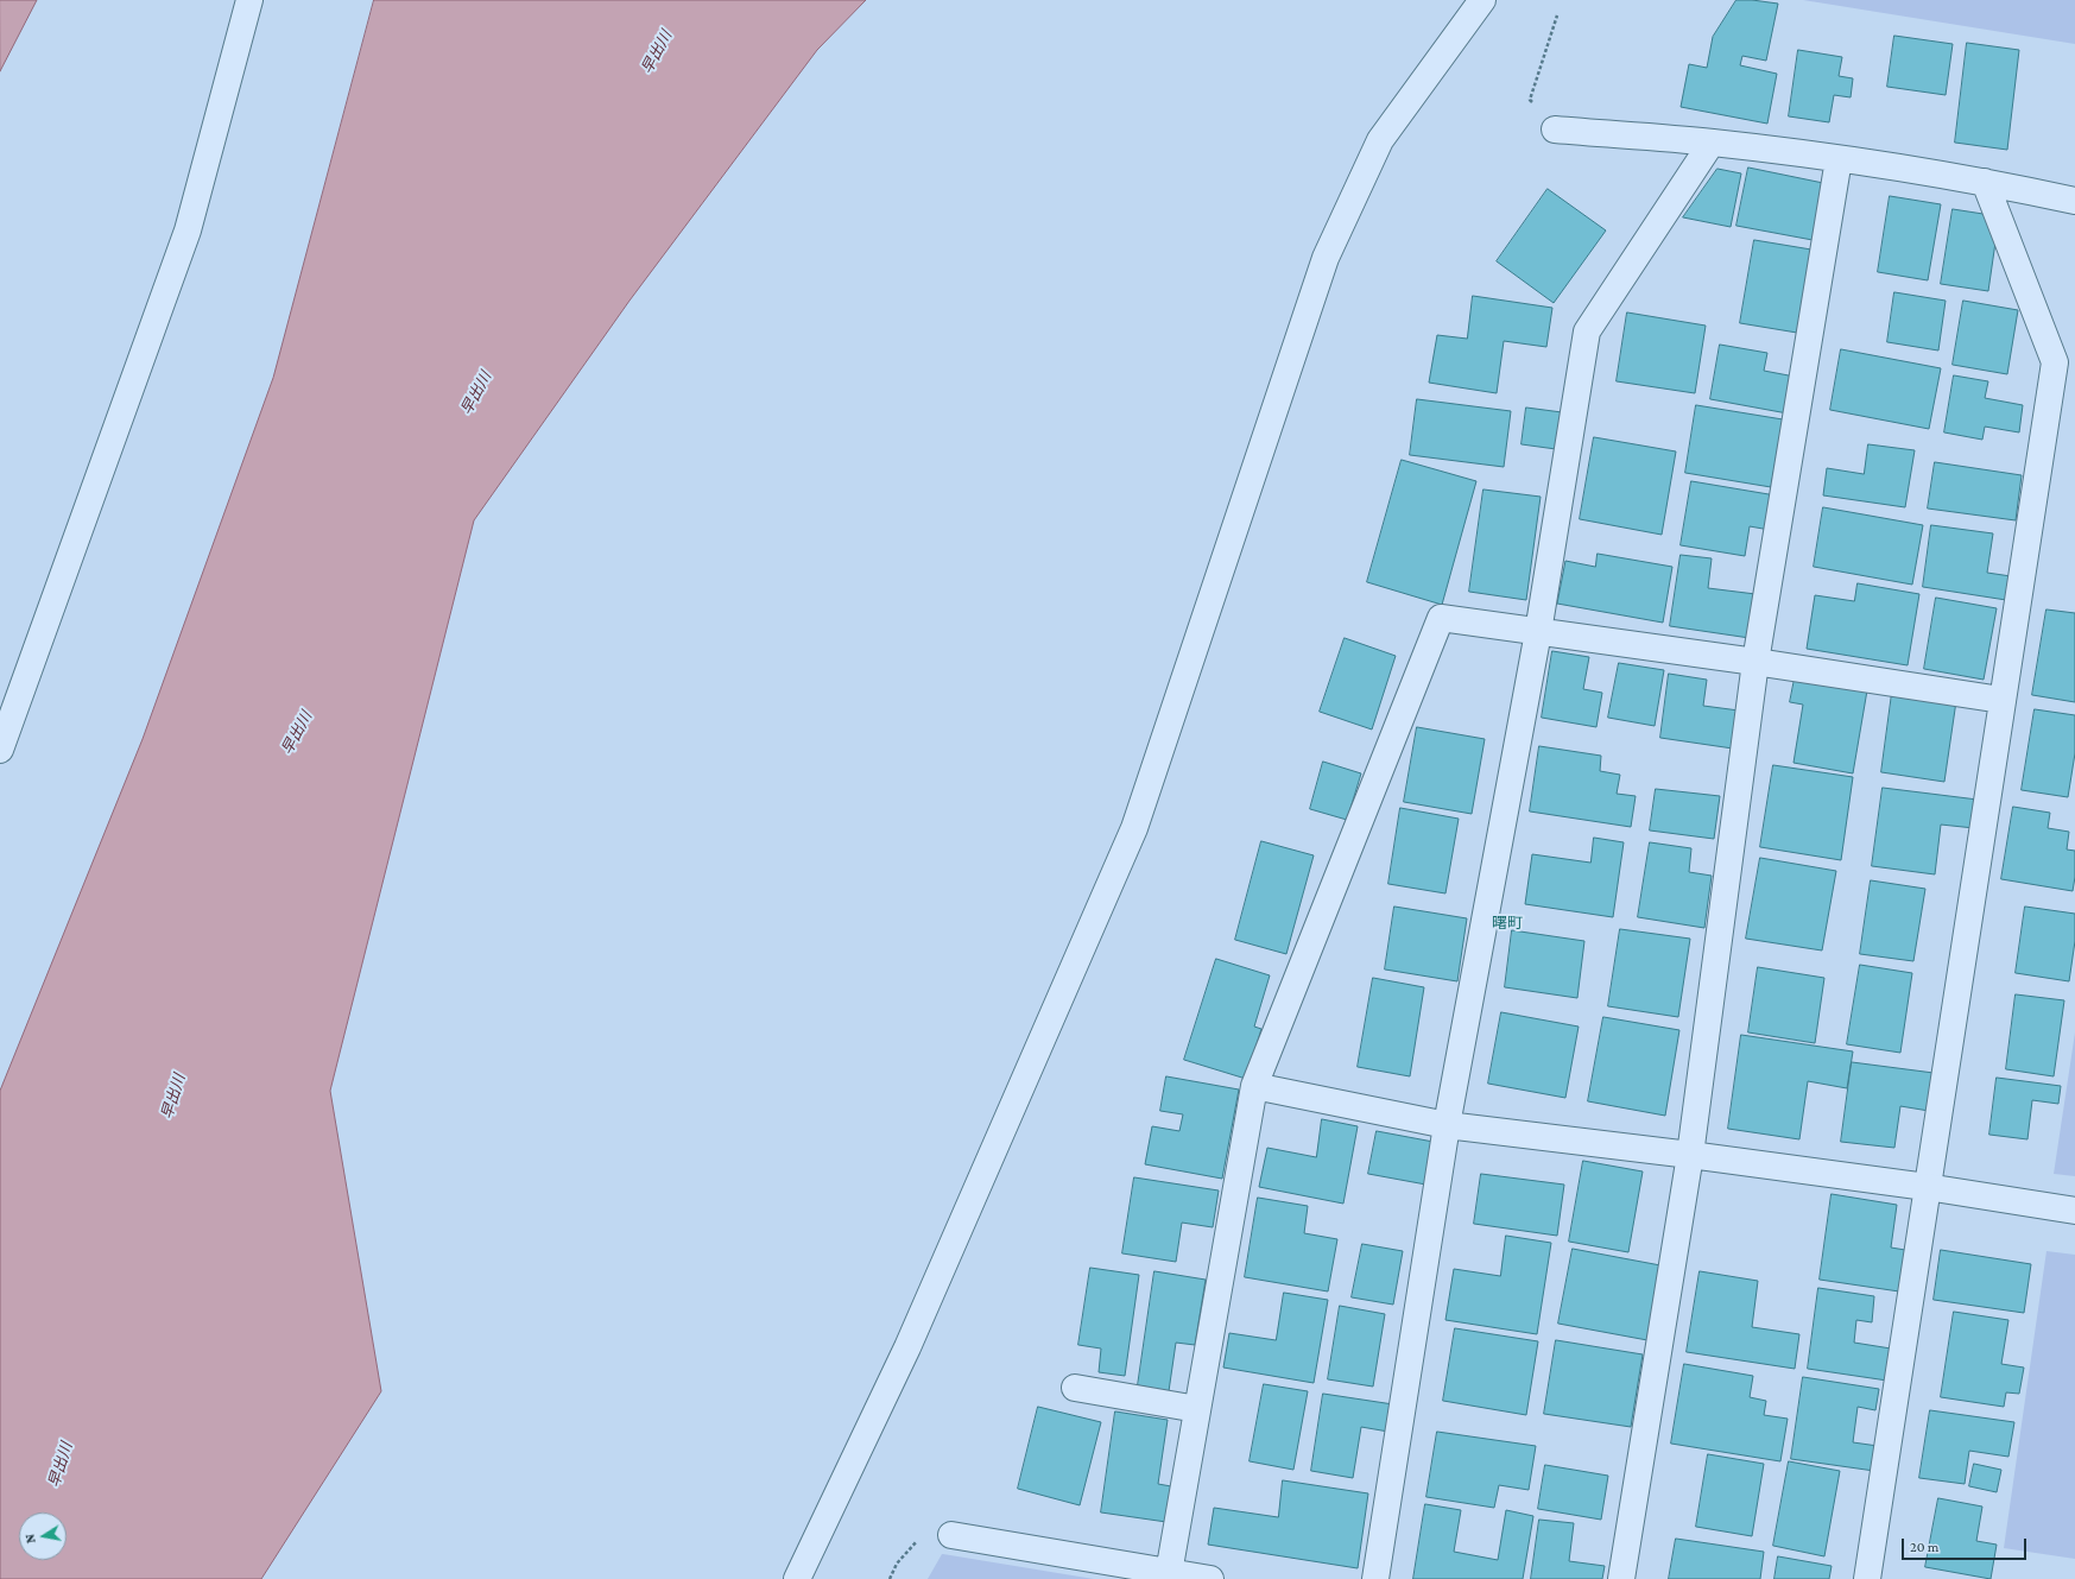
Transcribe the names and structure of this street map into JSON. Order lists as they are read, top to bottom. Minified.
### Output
{"districts":["曙町"],"water":["早出川"],"scale_bar":"20 m","north":"left"}
